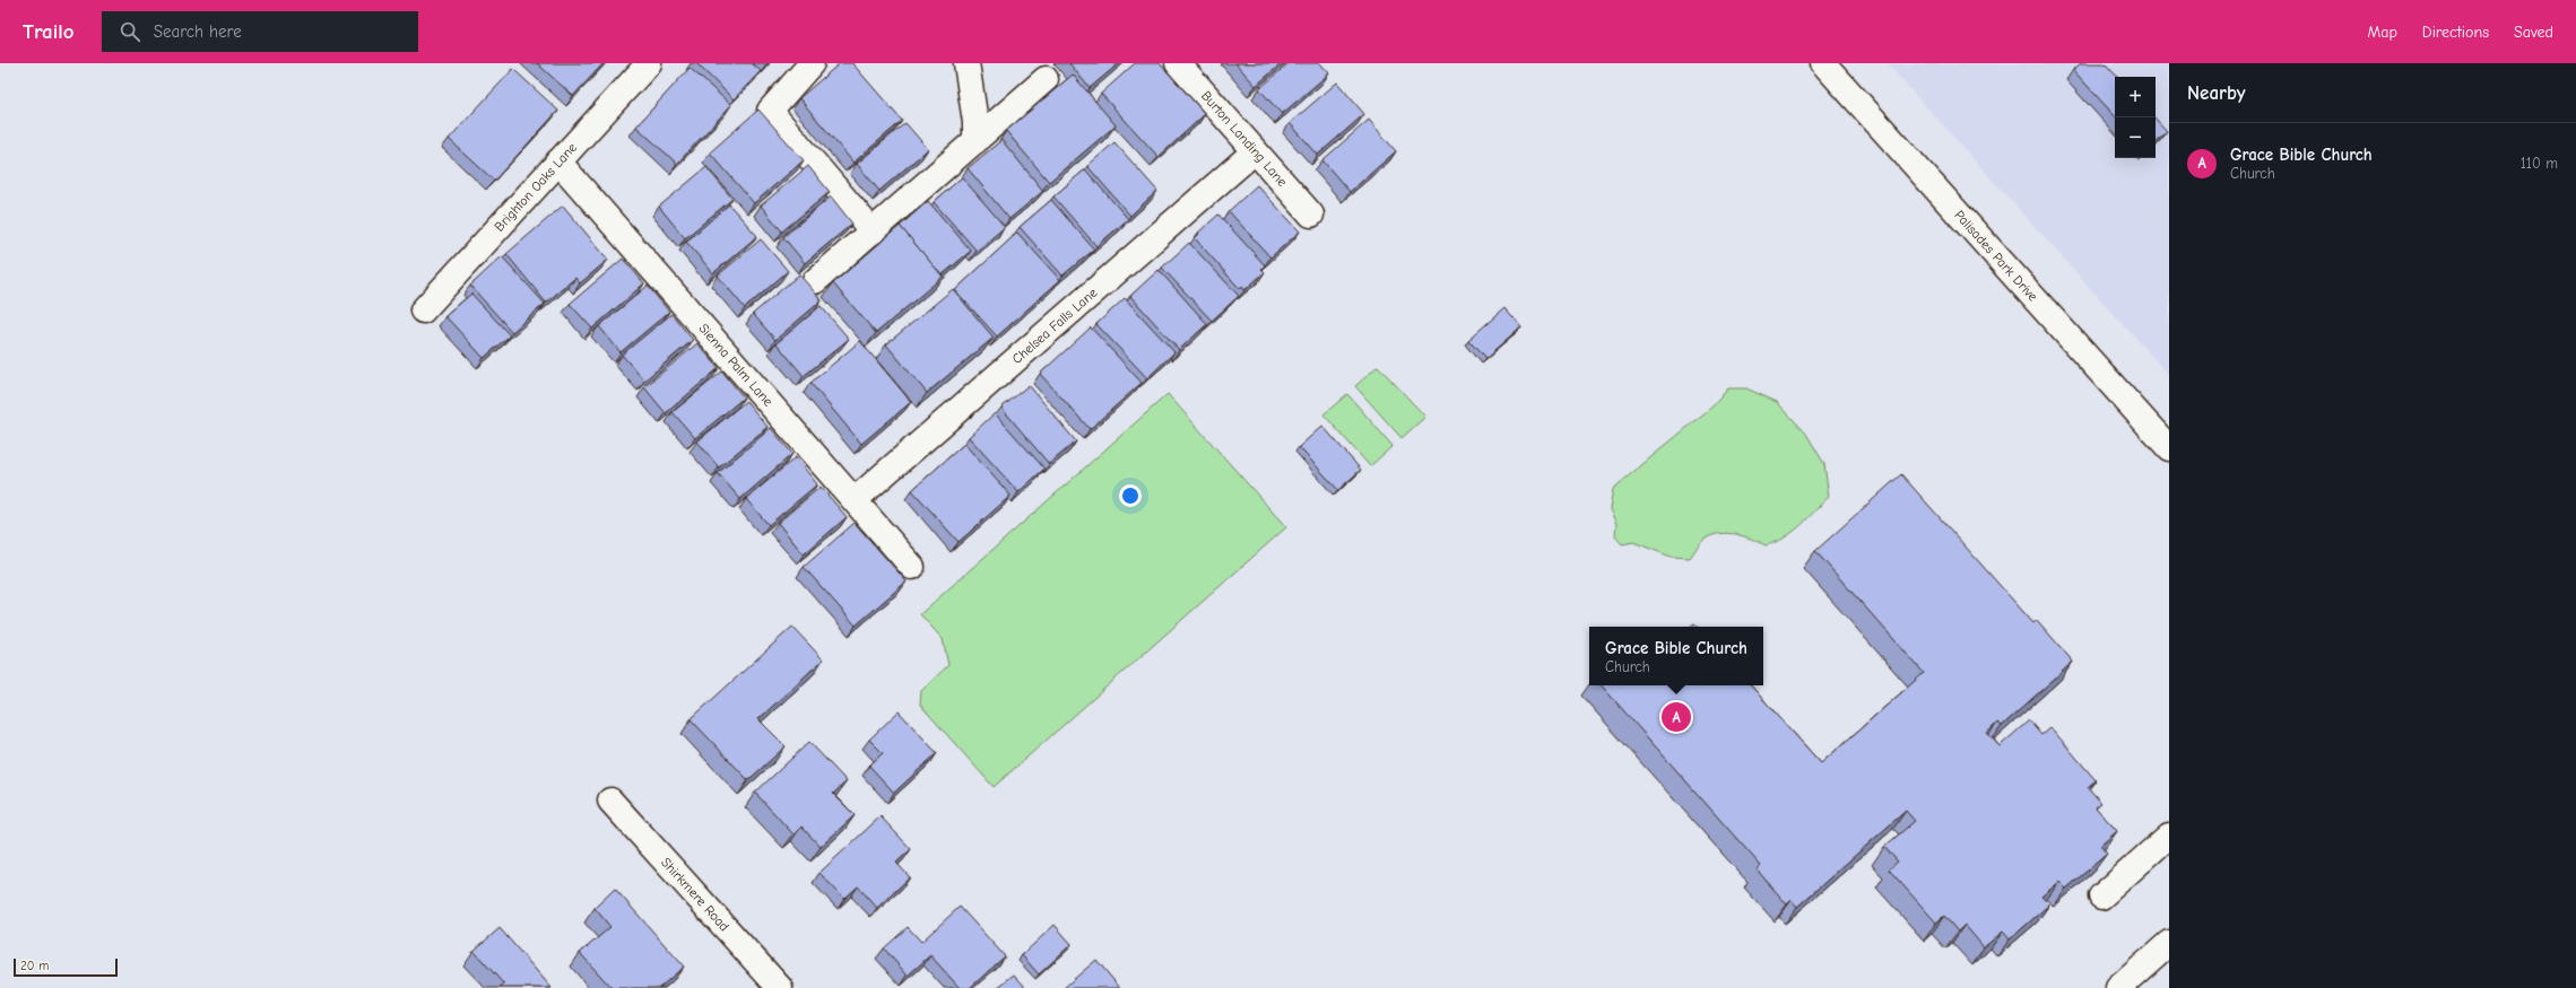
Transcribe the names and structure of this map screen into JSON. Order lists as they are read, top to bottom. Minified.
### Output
{"streets":{"street":["Burton Landing Lane","Brighton Oaks Lane","Palisades Park Drive","Chelsea Falls Lane","Sienna Palm Lane","Shirkmere Road"]},"crossings":[["Burton Landing Lane","Chelsea Falls Lane"],["Brighton Oaks Lane","Sienna Palm Lane"],["Chelsea Falls Lane","Sienna Palm Lane"]],"scale_bar":"20 m","page":{"header":"Trailo","search":"Search here","nav":["Map","Directions","Saved"],"heading":"Nearby","map_buttons":["+","−"],"list":[{"mark":"A","name":"Grace Bible Church","note":"Church","value":"110 m"}],"popup":["Grace Bible Church","Church"],"pins":"A","scale":"20 m"}}
